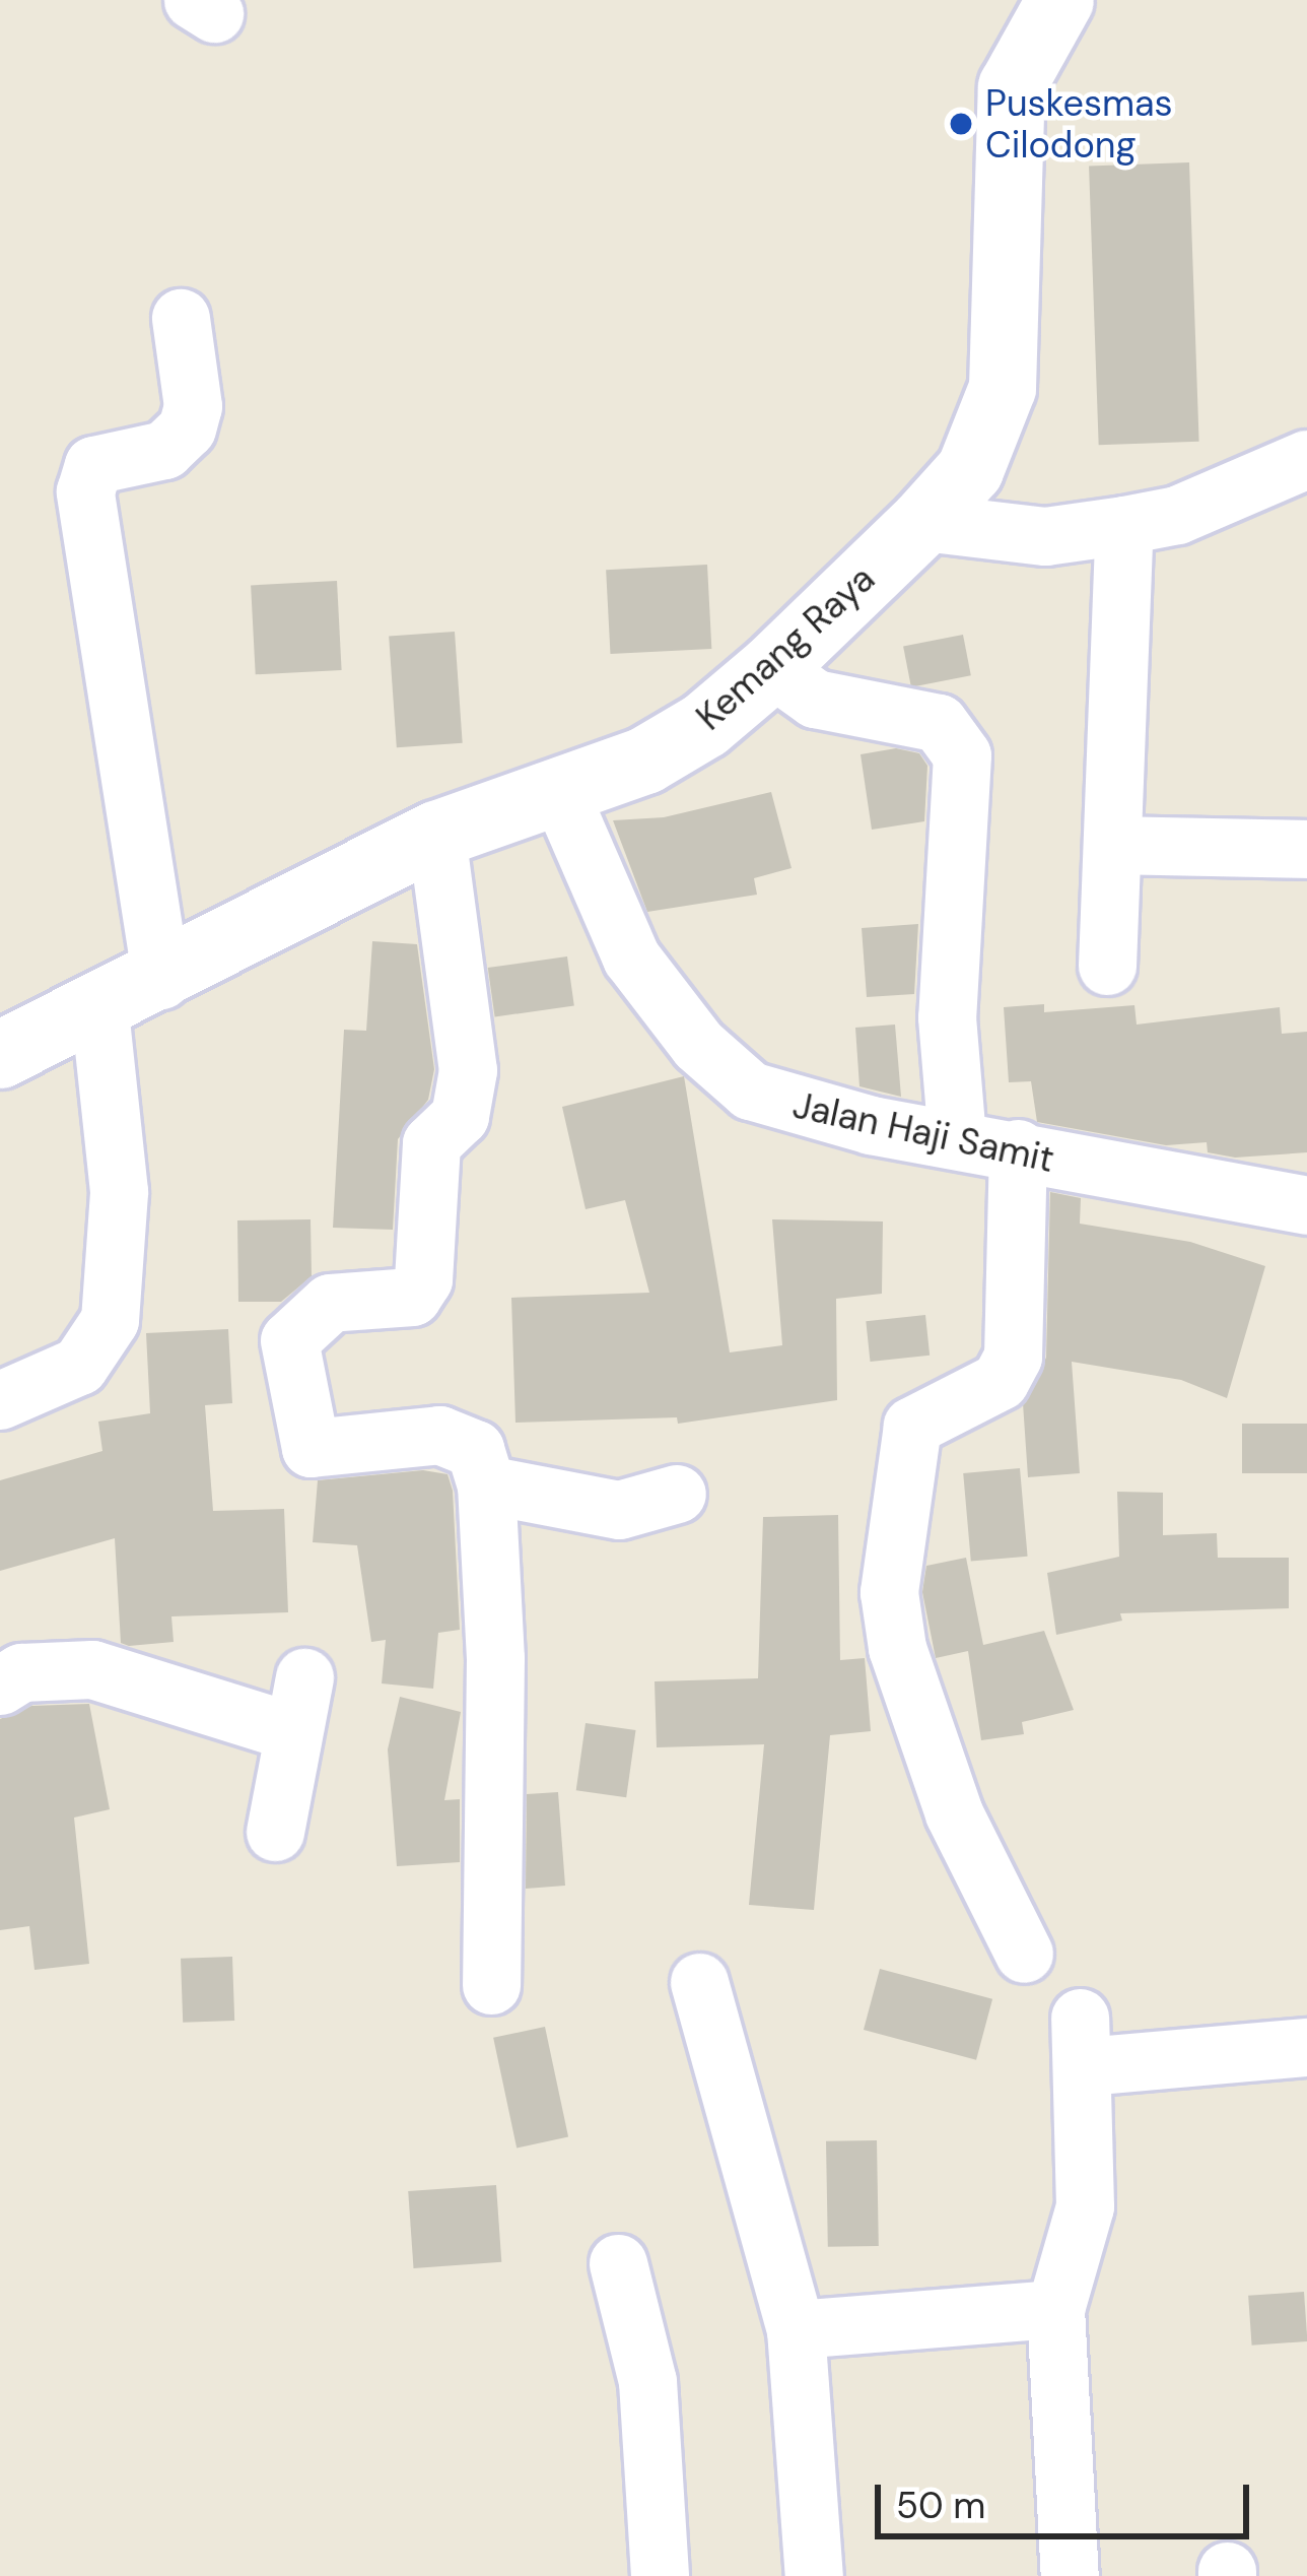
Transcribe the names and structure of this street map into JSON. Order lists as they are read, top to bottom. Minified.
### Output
{"streets":{"street":["Kemang Raya","Jalan Haji Samit"]},"crossings":[["Kemang Raya","Jalan Haji Samit"]],"places":["Puskesmas Cilodong"],"scale_bar":"50 m"}
